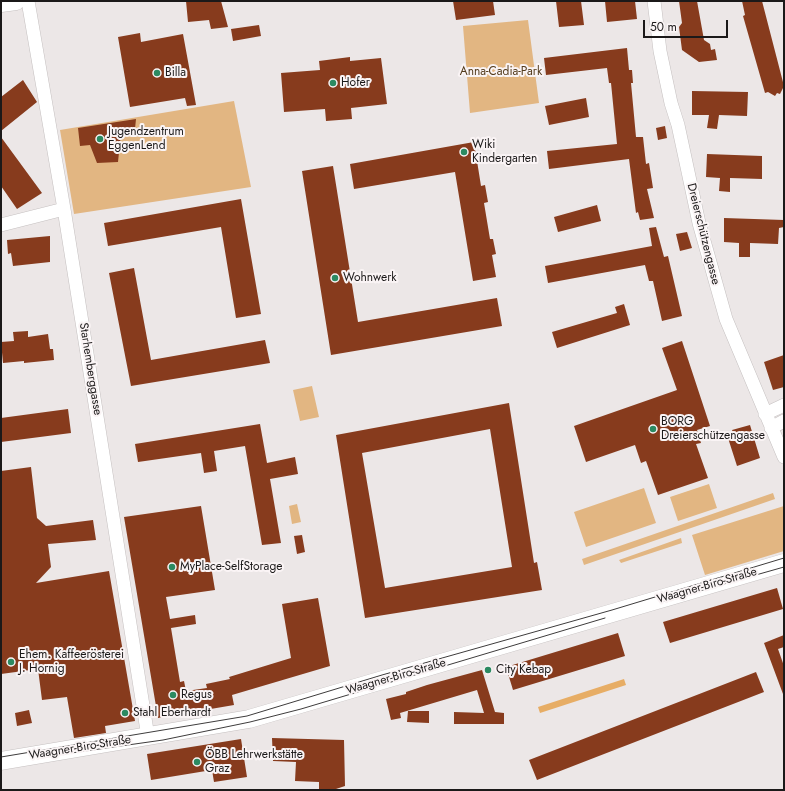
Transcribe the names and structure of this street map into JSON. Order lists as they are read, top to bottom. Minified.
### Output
{"streets":{"street":["Dreierschützengasse","Starhemberggasse","Waagner-Biro-Straße"]},"crossings":[["Starhemberggasse","Waagner-Biro-Straße"]],"parks":["Anna-Cadia-Park"],"places":["Billa","Hofer","Jugendzentrum EggenLend","Wiki Kindergarten","Wohnwerk","BORG Dreierschützengasse","MyPlace-SelfStorage","Ehem. Kaffeerösterei J. Hornig","City Kebap","Regus","Stahl Eberhardt","ÖBB Lehrwerkstätte Graz"],"scale_bar":"50 m"}
